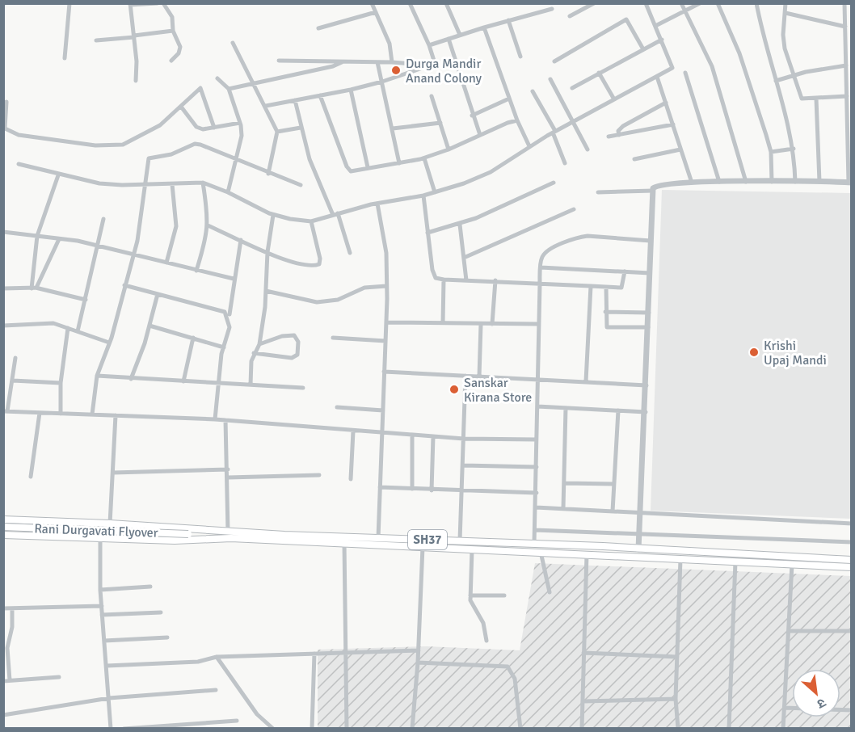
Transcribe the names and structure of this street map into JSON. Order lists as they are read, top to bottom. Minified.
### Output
{"streets":{"main road":["Rani Durgavati Flyover","SH37"]},"crossings":[["Rani Durgavati Flyover","SH37"]],"places":["Durga Mandir Anand Colony","Krishi Upaj Mandi","Sanskar Kirana Store"],"north":"bottom right"}
